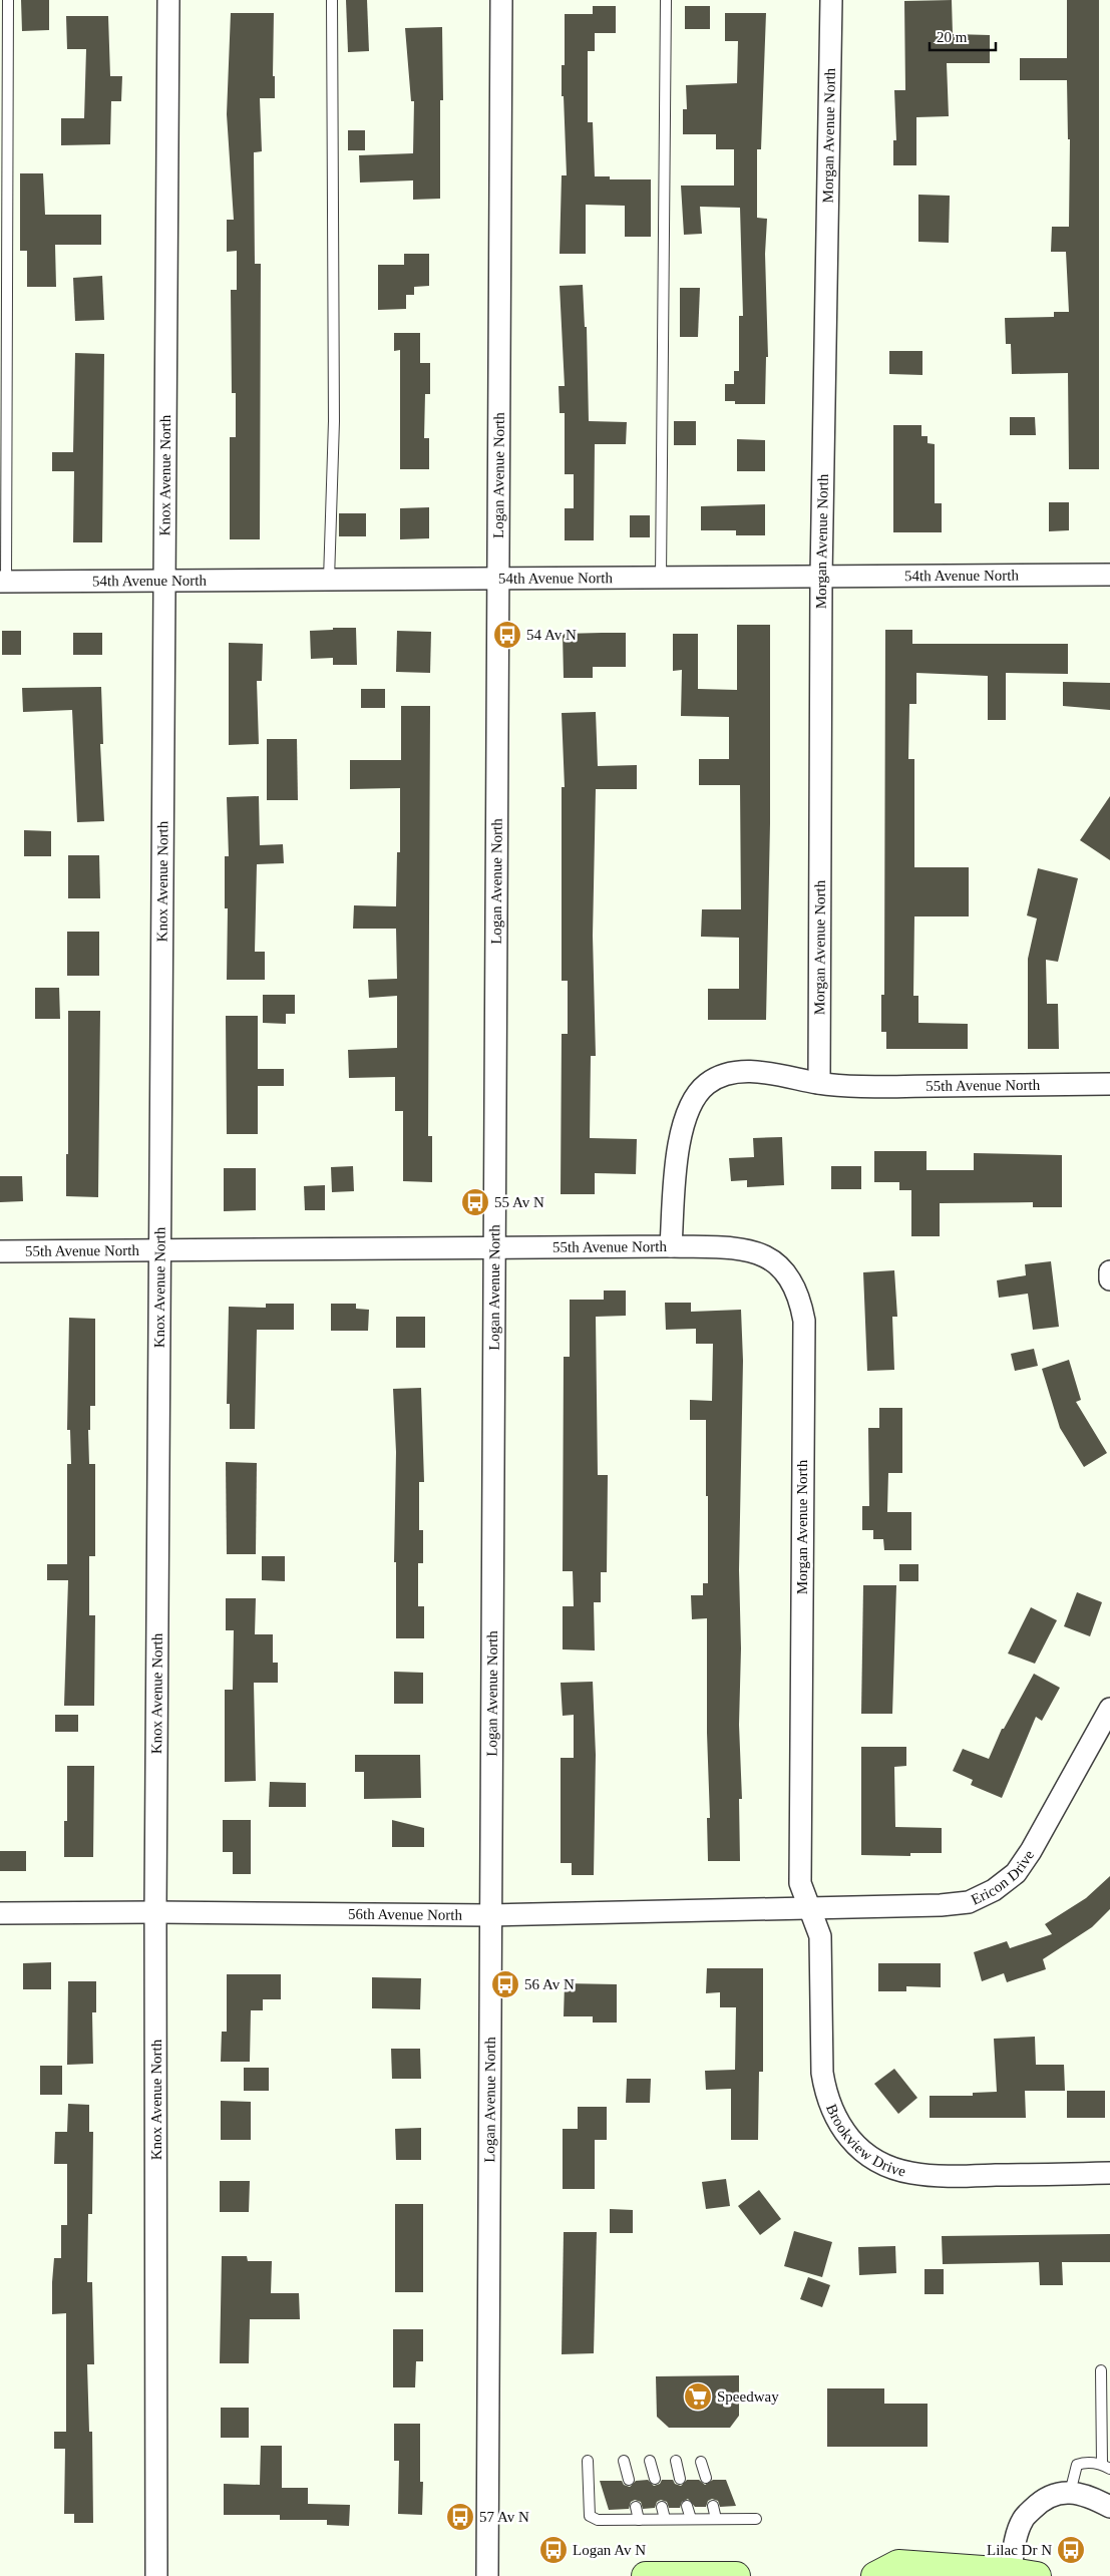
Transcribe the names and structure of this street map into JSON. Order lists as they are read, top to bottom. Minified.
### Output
{"streets":{"street":["Morgan Avenue North","Knox Avenue North","Logan Avenue North","54th Avenue North","55th Avenue North","Ericon Drive","56th Avenue North","Brookview Drive"]},"crossings":[["Morgan Avenue North","54th Avenue North"],["Morgan Avenue North","55th Avenue North"],["Morgan Avenue North","Ericon Drive"],["Morgan Avenue North","56th Avenue North"],["Morgan Avenue North","Brookview Drive"],["Knox Avenue North","54th Avenue North"],["Knox Avenue North","55th Avenue North"],["Knox Avenue North","56th Avenue North"],["Logan Avenue North","54th Avenue North"],["Logan Avenue North","55th Avenue North"],["Logan Avenue North","56th Avenue North"],["Ericon Drive","56th Avenue North"],["Ericon Drive","Brookview Drive"],["56th Avenue North","Brookview Drive"]],"places":{"bus stop":["54 Av N","55 Av N","56 Av N","57 Av N","Logan Av N","Lilac Dr N"],"supermarket":["Speedway"]},"scale_bar":"20 m"}
